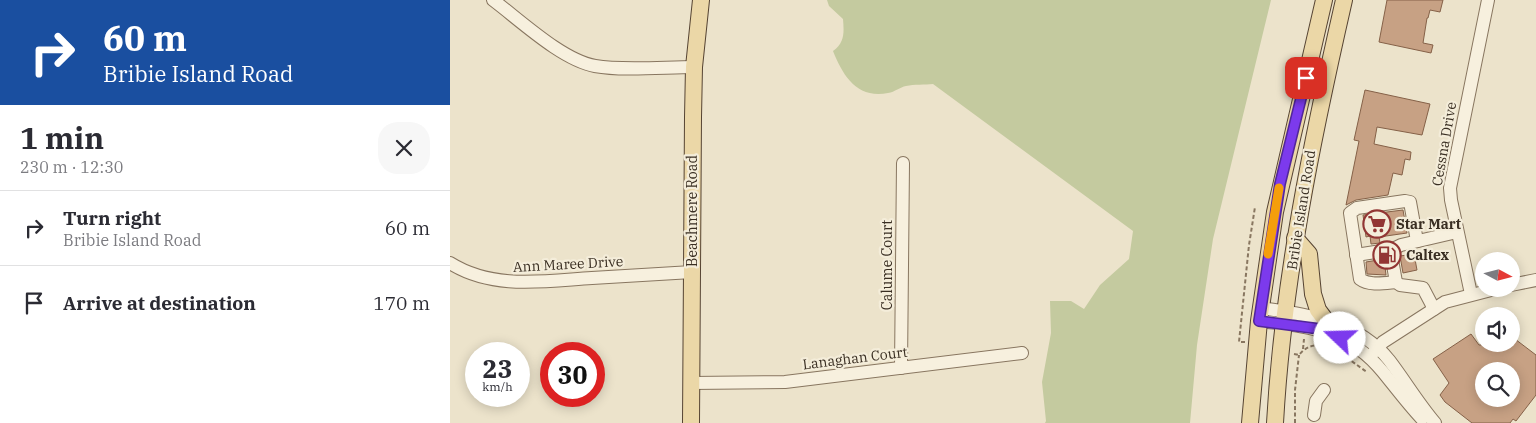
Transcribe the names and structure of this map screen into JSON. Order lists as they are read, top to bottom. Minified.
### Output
{"streets":{"main road":["Bribie Island Road","Beachmere Road"],"street":["Cessna Drive","Ann Maree Drive","Calume Court","Lanaghan Court"]},"crossings":[["Beachmere Road","Ann Maree Drive"],["Beachmere Road","Lanaghan Court"],["Calume Court","Lanaghan Court"]],"places":{"supermarket":["Star Mart"],"fuel station":["Caltex"]},"north":"right","page":{"turn":["60 m","Bribie Island Road"],"heading":["1 min","230 m · 12:30"],"list":[{"name":"Turn right","note":"Bribie Island Road","value":"60 m"},{"name":"Arrive at destination","value":"170 m"}],"speed":"23 km/h","limit":"30"}}
